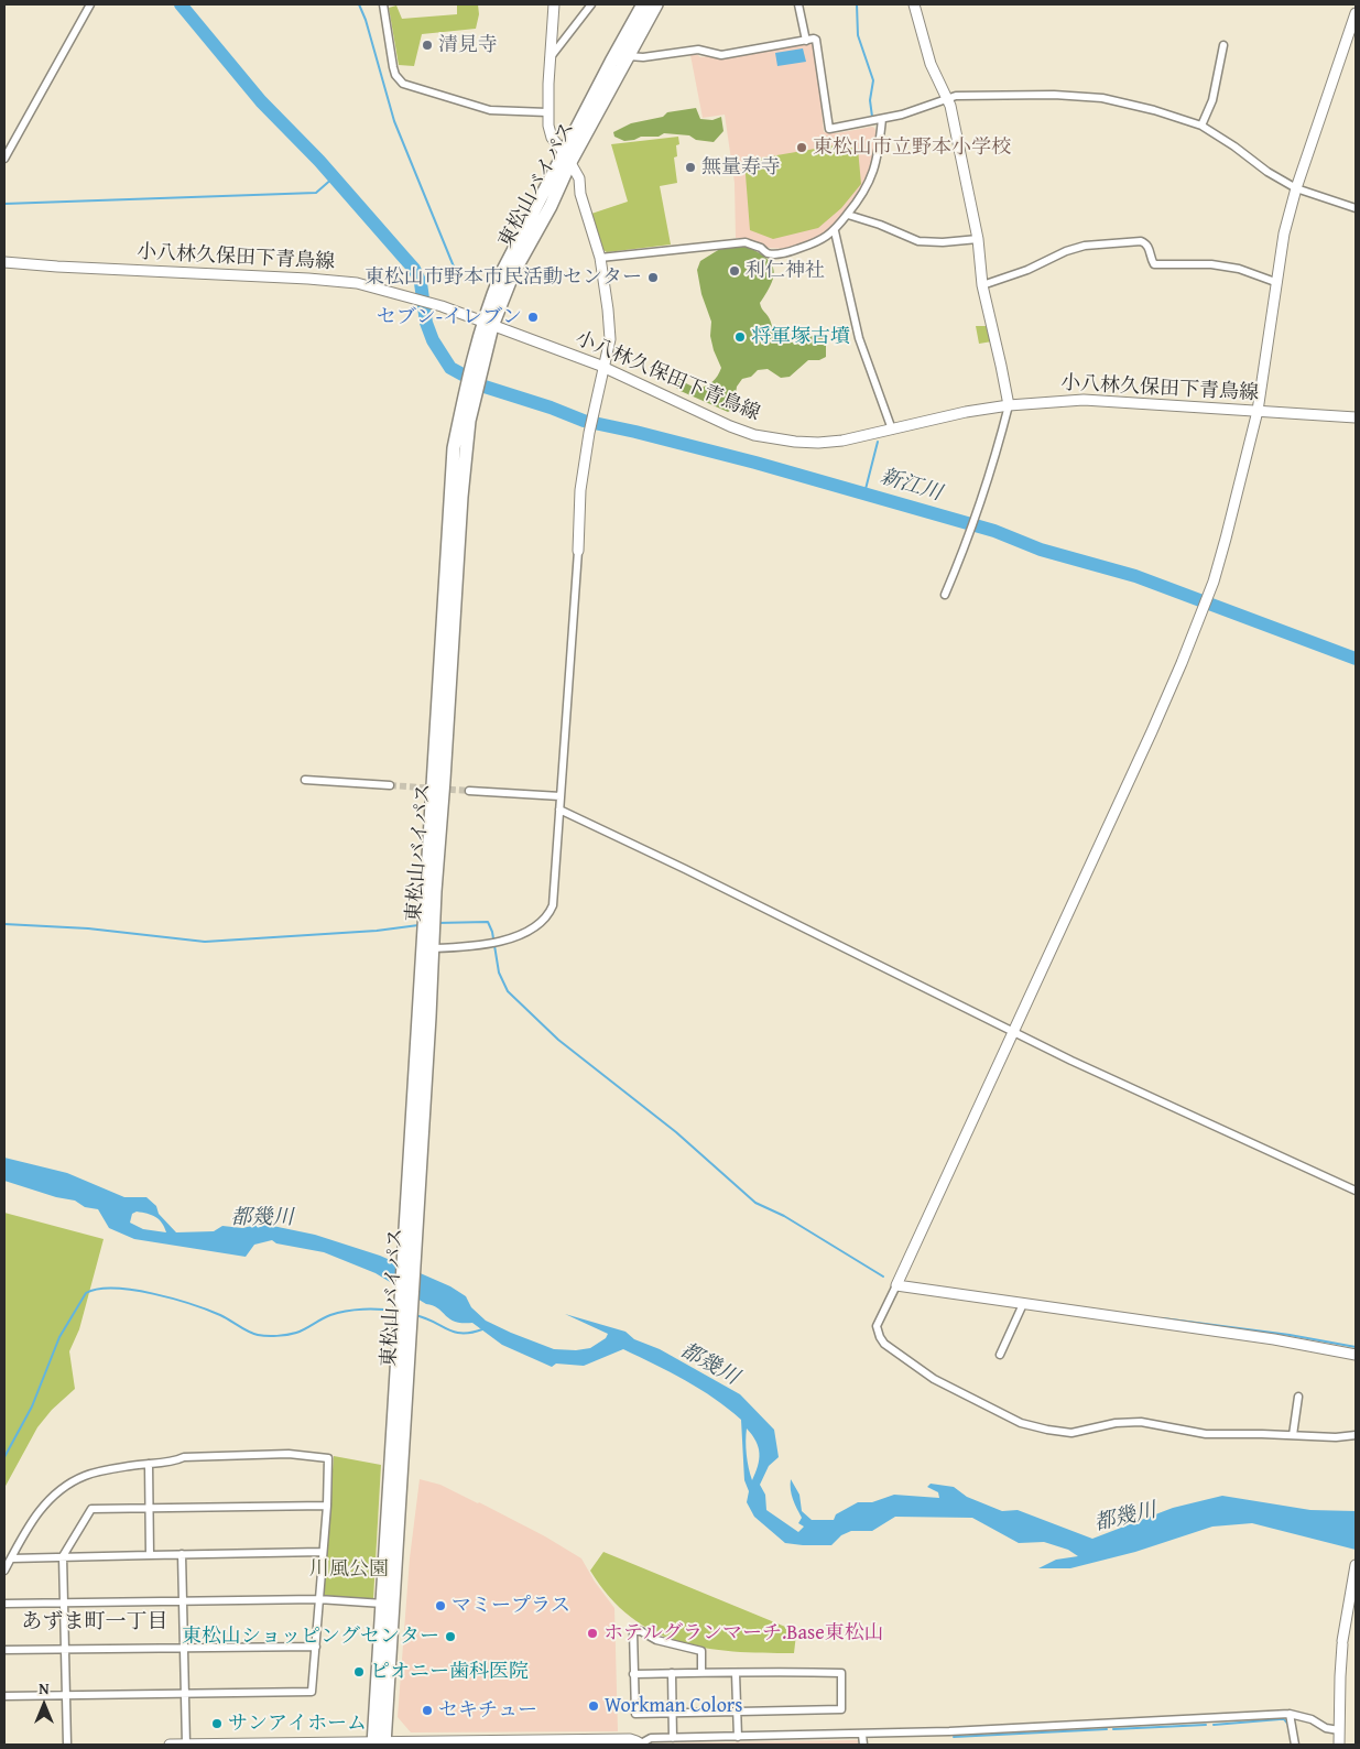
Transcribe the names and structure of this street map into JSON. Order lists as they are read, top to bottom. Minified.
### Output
{"streets":{"highway":["東松山バイパス"],"street":["小八林久保田下青鳥線"]},"crossings":[["東松山バイパス","小八林久保田下青鳥線"]],"districts":["あずま町一丁目"],"water":["新江川","都幾川"],"parks":["川風公園"],"places":["清見寺","東松山市立野本小学校","無量寿寺","利仁神社","東松山市野本市民活動センター","セブン-イレブン","将軍塚古墳","マミープラス","ホテルグランマーチ.Base東松山","東松山ショッピングセンター","ピオニー歯科医院","Workman Colors","セキチュー","サンアイホーム"],"north":"top"}
